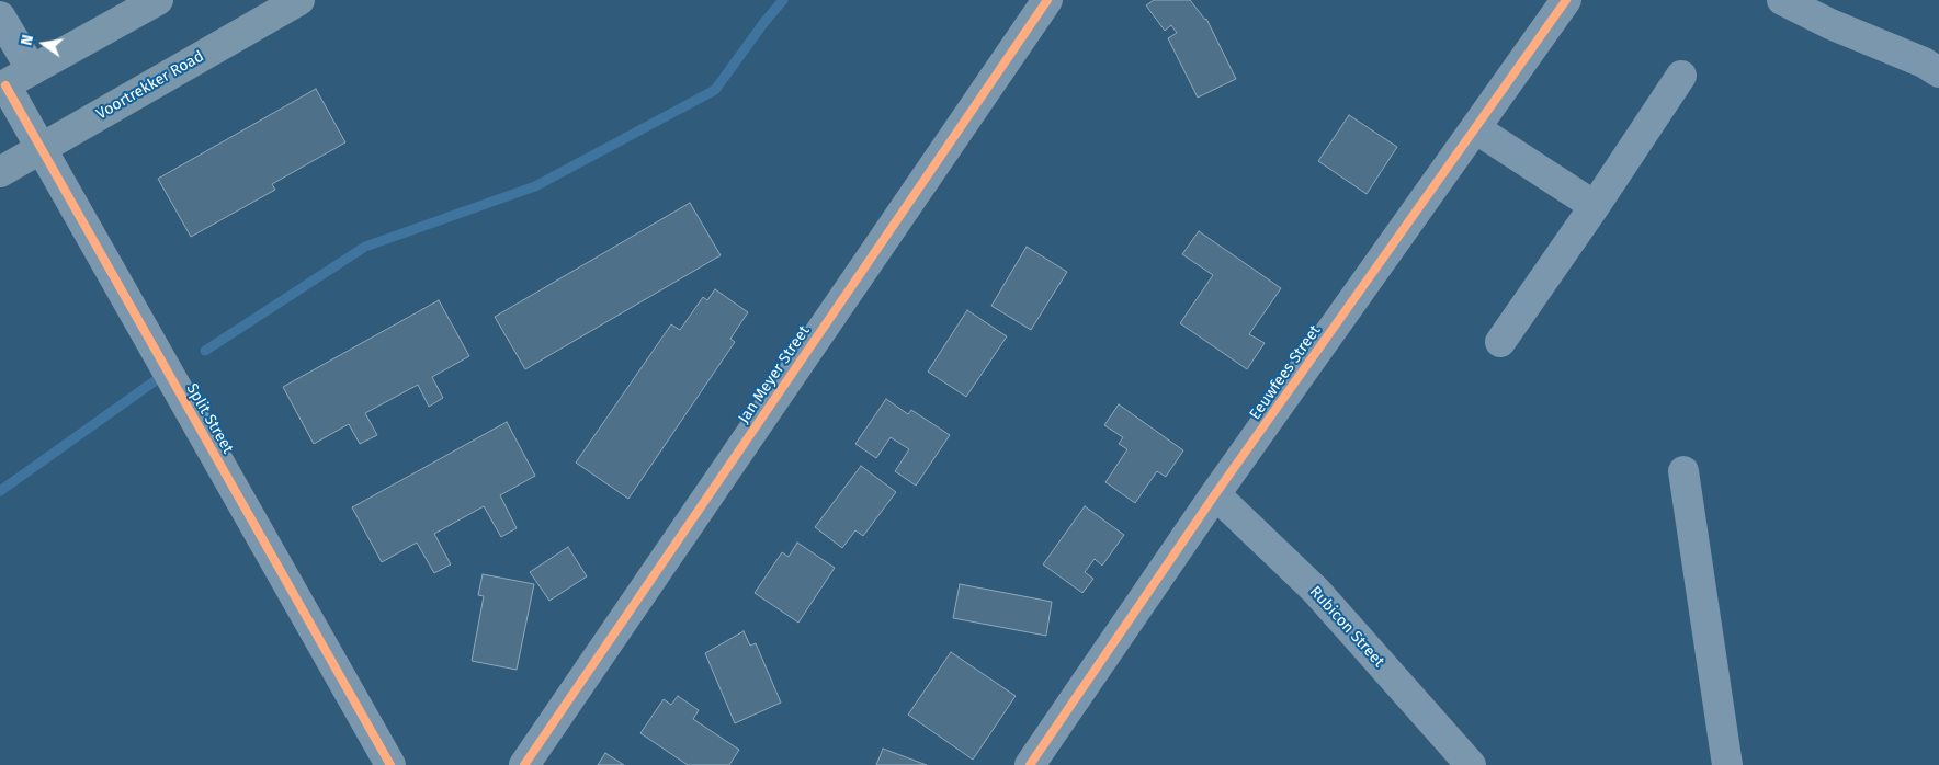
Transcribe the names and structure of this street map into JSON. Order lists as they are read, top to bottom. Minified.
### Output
{"streets":{"main road":["Voortrekker Road"],"street":["Eeuwfees Street","Jan Meyer Street","Split Street","Rubicon Street"]},"crossings":[["Voortrekker Road","Split Street"],["Eeuwfees Street","Rubicon Street"]],"north":"left"}
